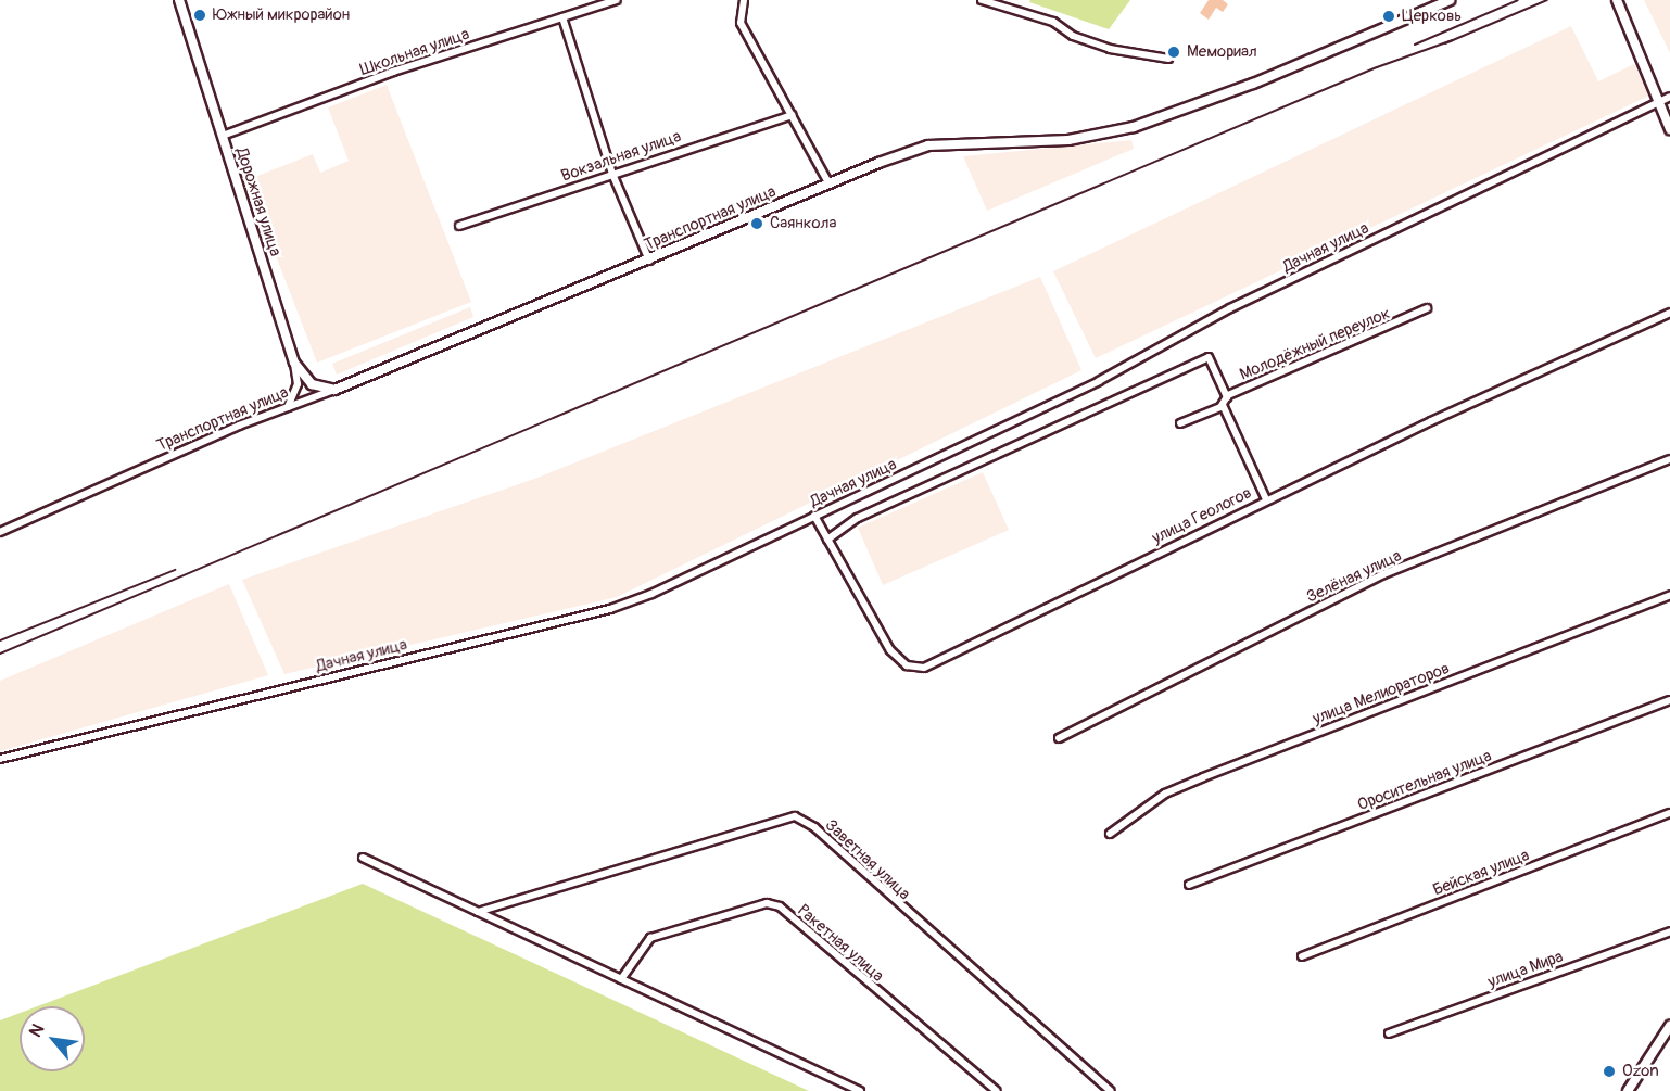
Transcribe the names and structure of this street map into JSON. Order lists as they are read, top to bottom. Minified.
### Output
{"streets":{"street":["Школьная улица","Вокзальная улица","Дорожная улица","Транспортная улица","Дачная улица","Молодёжный переулок","улица Геологов","Зелёная улица","улица Мелиораторов","Оросительная улица","Заветная улица","Бейская улица","Ракетная улица","улица Мира"]},"crossings":[["Школьная улица","Дорожная улица"],["Дорожная улица","Транспортная улица"],["Дачная улица","улица Геологов"]],"places":["Южный микрорайон","Церковь","Мемориал","Саянкола","Ozon"],"north":"top left"}
